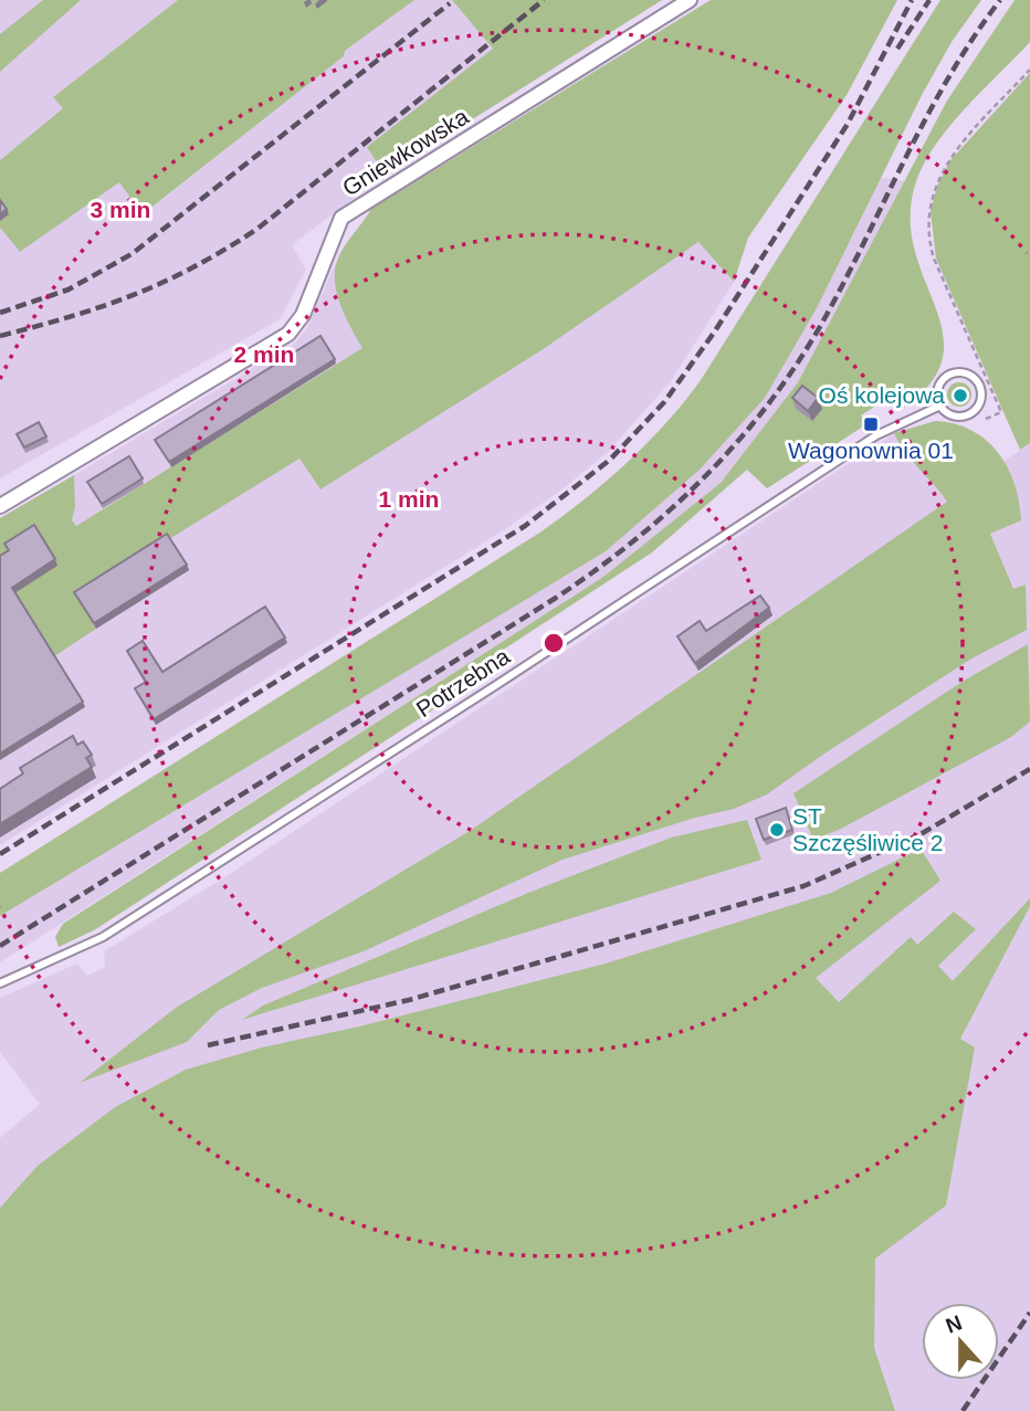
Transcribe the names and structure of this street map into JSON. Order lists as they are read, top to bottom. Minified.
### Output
{"streets":{"street":["Gniewkowska"],"lane":["Potrzebna"]},"places":{"other":["Oś kolejowa","ST Szczęśliwice 2"],"transit":["Wagonownia 01"]},"north":"top","rings":["3 min","2 min","1 min"]}
